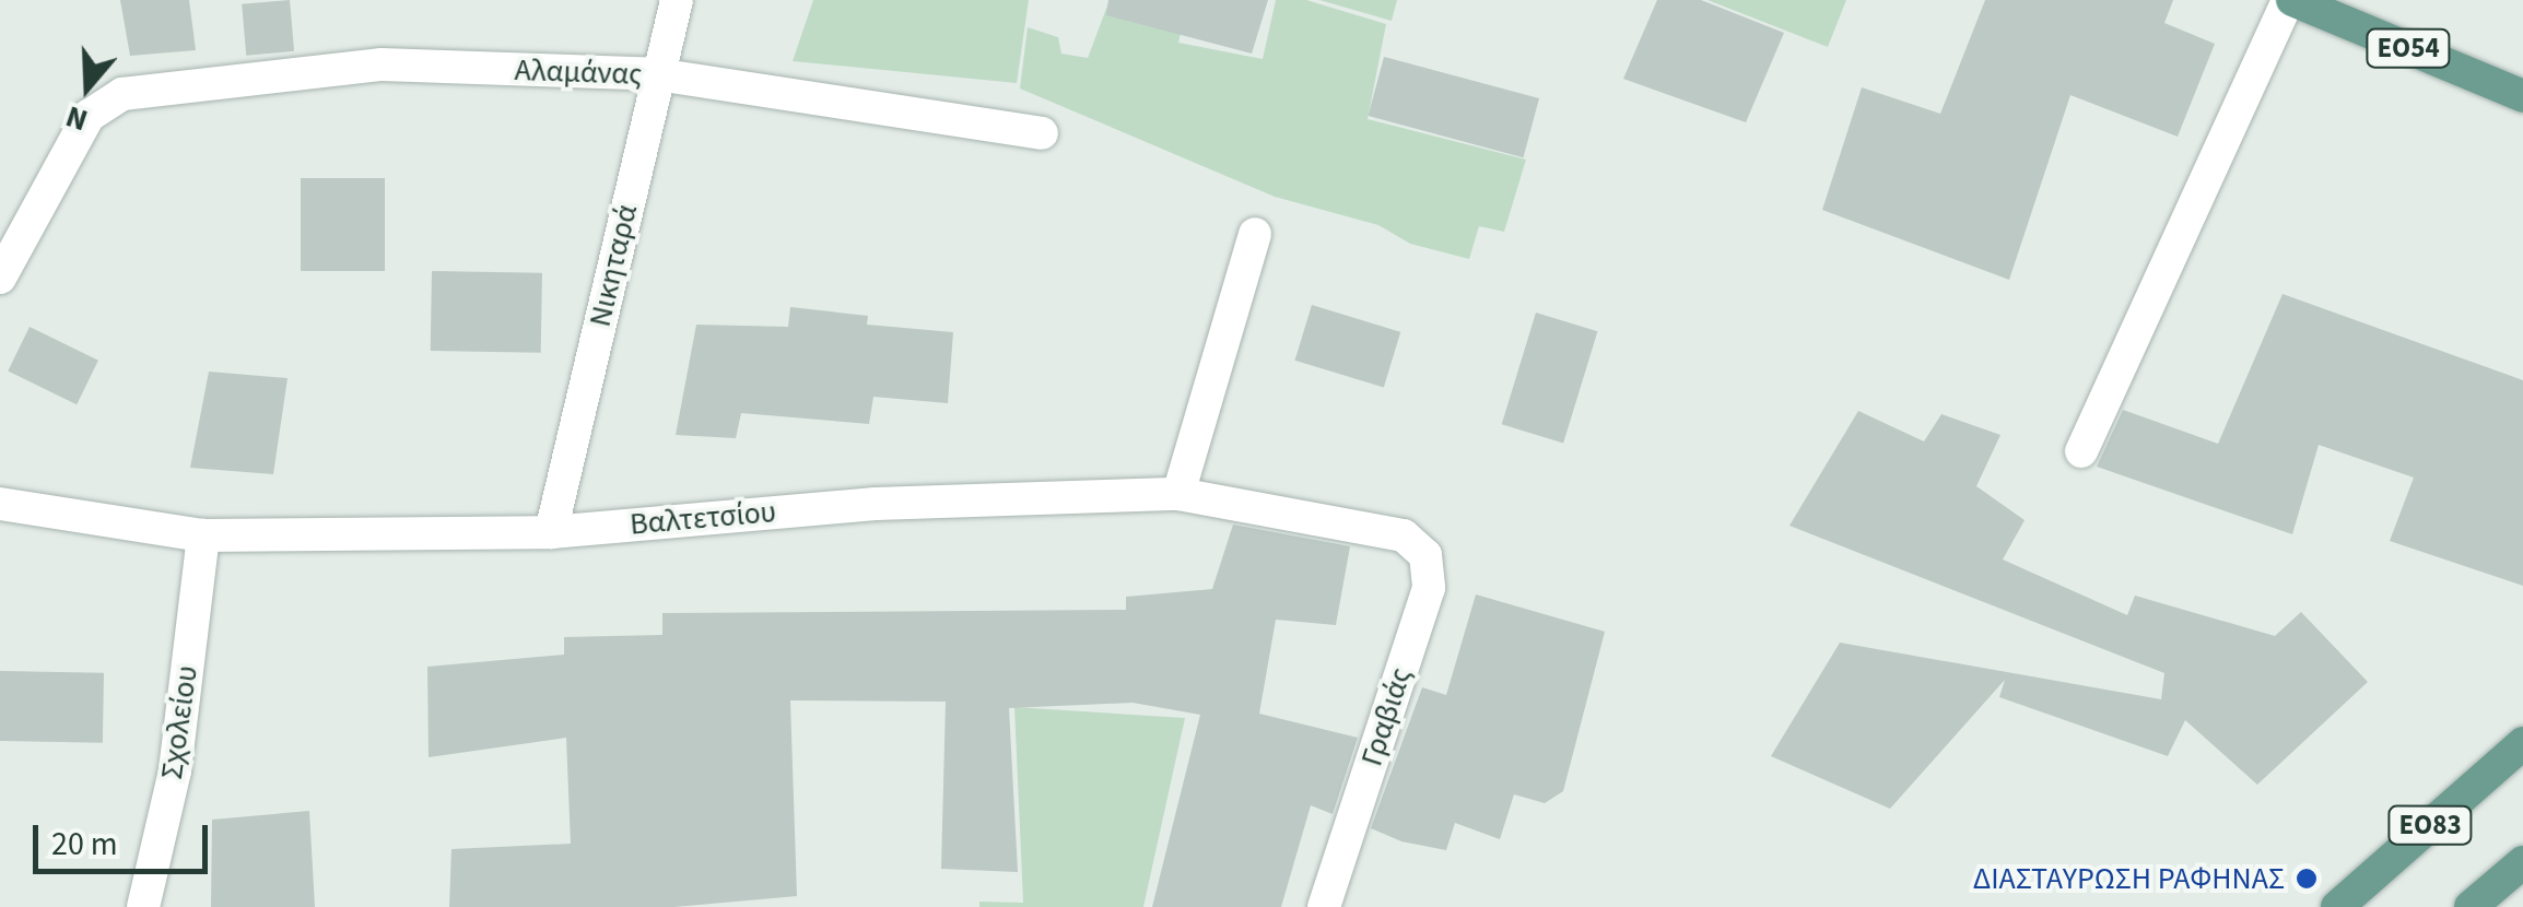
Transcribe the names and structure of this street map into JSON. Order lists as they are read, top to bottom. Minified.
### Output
{"streets":{"main road":["ΕΟ54","ΕΟ83"],"street":["Αλαμάνας","Νικηταρά","Βαλτετσίου","Γραβιάς","Σχολείου"]},"crossings":[["Αλαμάνας","Νικηταρά"],["Νικηταρά","Βαλτετσίου"],["Βαλτετσίου","Γραβιάς"],["Βαλτετσίου","Σχολείου"]],"places":["ΔΙΑΣΤΑΥΡΩΣΗ ΡΑΦΗΝΑΣ"],"scale_bar":"20 m","north":"bottom"}
